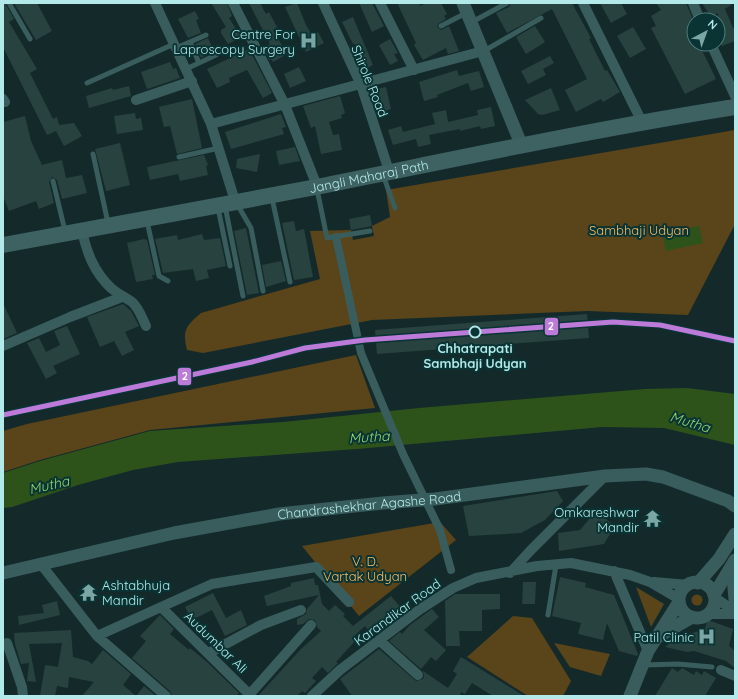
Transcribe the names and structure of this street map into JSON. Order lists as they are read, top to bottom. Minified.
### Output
{"streets":{"main road":["Jangli Maharaj Path"],"street":["Shirole Road","Chandrashekhar Agashe Road","Karandikar Road","Audumbar Ali"]},"crossings":[["Shirole Road","Jangli Maharaj Path"]],"water":["Mutha"],"parks":["Sambhaji Udyan","V. D. Vartak Udyan"],"places":{"hospital":["Centre For Laproscopy Surgery","Patil Clinic"],"other":["Chhatrapati Sambhaji Udyan"],"temple":["Omkareshwar Mandir","Ashtabhuja Mandir"]},"lines":["transit line 2"],"north":"top right"}
